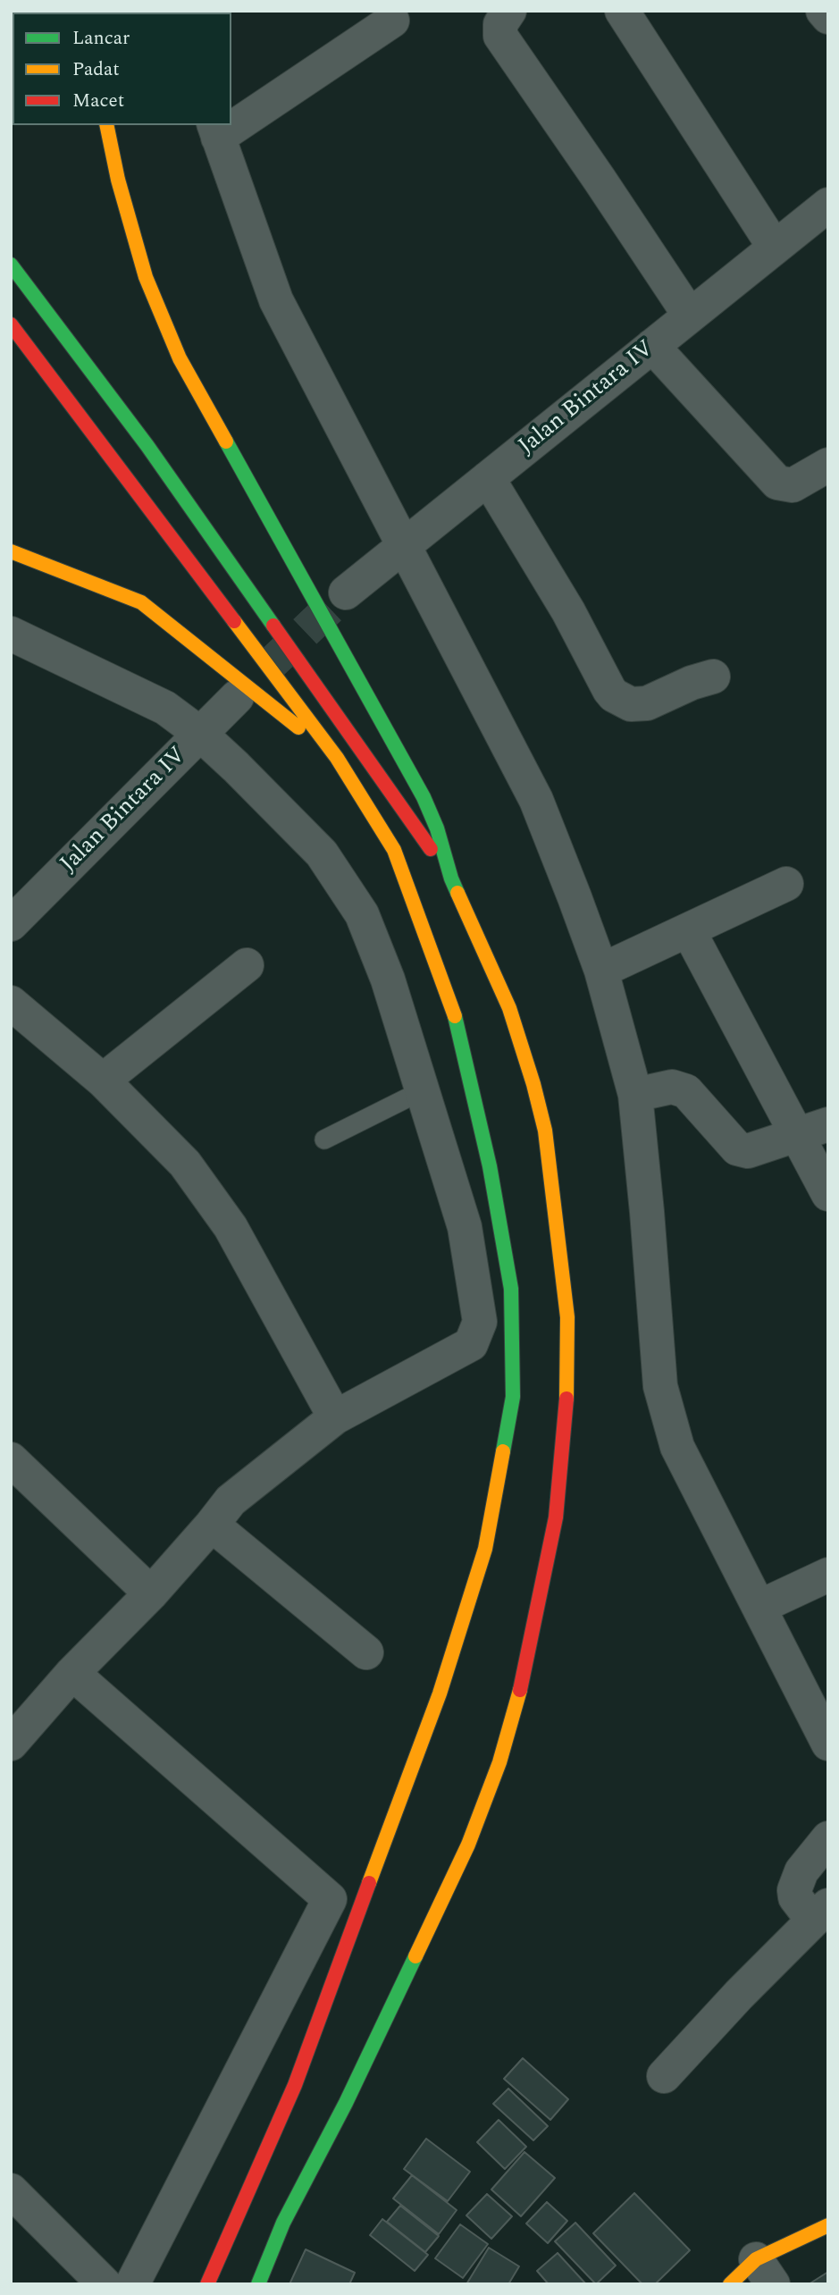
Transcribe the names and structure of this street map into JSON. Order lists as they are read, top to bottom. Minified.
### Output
{"streets":{"street":["Jalan Bintara IV"]},"legend":["Lancar","Padat","Macet"]}
